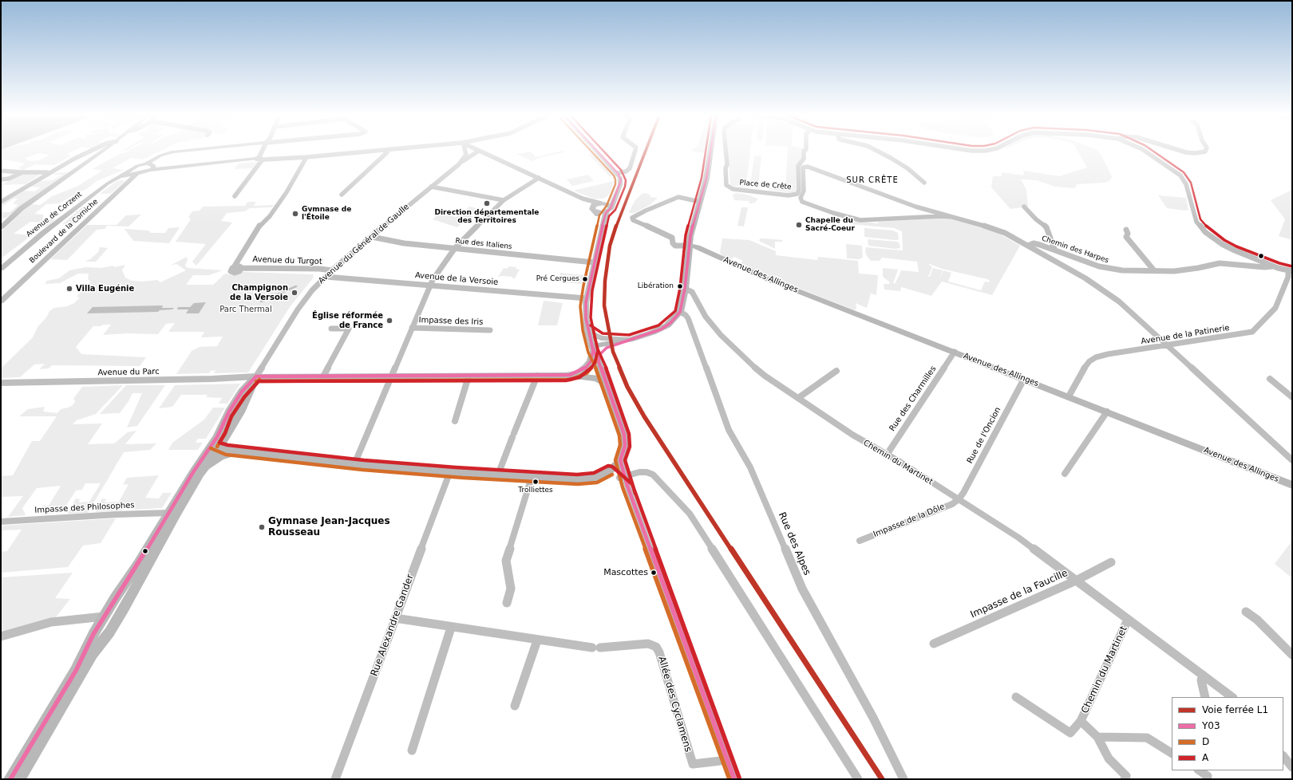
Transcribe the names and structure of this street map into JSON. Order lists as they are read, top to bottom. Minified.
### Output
{"streets":{"main road":["Avenue du Général de Gaulle","Avenue des Allinges"],"street":["Place de Crête","Avenue de Corzent","Boulevard de la Corniche","Rue des Italiens","Chemin des Harpes","Avenue du Turgot","Avenue de la Versoie","Impasse des Iris","Avenue de la Patinerie","Avenue du Parc","Rue des Charmilles","Rue de l'Oncion","Chemin du Martinet","Impasse des Philosophes","Impasse de la Dôle","Rue des Alpes","Impasse de la Faucille","Rue Alexandre Gander","Allée des Cyclamens"]},"crossings":[["Place de Crête","Chemin des Harpes"],["Avenue de Corzent","Boulevard de la Corniche"],["Avenue du Général de Gaulle","Rue des Italiens"],["Avenue du Général de Gaulle","Avenue du Turgot"],["Avenue du Général de Gaulle","Avenue de la Versoie"],["Avenue du Général de Gaulle","Avenue du Parc"],["Avenue du Général de Gaulle","Impasse des Philosophes"],["Chemin des Harpes","Avenue de la Patinerie"],["Avenue des Allinges","Avenue de la Patinerie"],["Avenue des Allinges","Rue des Charmilles"],["Avenue des Allinges","Rue de l'Oncion"],["Rue des Charmilles","Chemin du Martinet"],["Rue de l'Oncion","Chemin du Martinet"],["Rue de l'Oncion","Impasse de la Dôle"],["Chemin du Martinet","Impasse de la Dôle"],["Chemin du Martinet","Impasse de la Faucille"],["Rue Alexandre Gander","Allée des Cyclamens"]],"districts":["SUR CRÊTE"],"parks":["Parc Thermal"],"places":["Direction départementale des Territoires","Gymnase de l'Étoile","Chapelle du Sacré-Coeur","Pré Cergues","Libération","Villa Eugénie","Champignon de la Versoie","Église réformée de France","Trolliettes","Gymnase Jean-Jacques Rousseau","Mascottes"],"lines":["rail line L1","transit line Y03","transit line D","transit line A"],"legend":["Voie ferrée L1","Y03","D","A"]}
